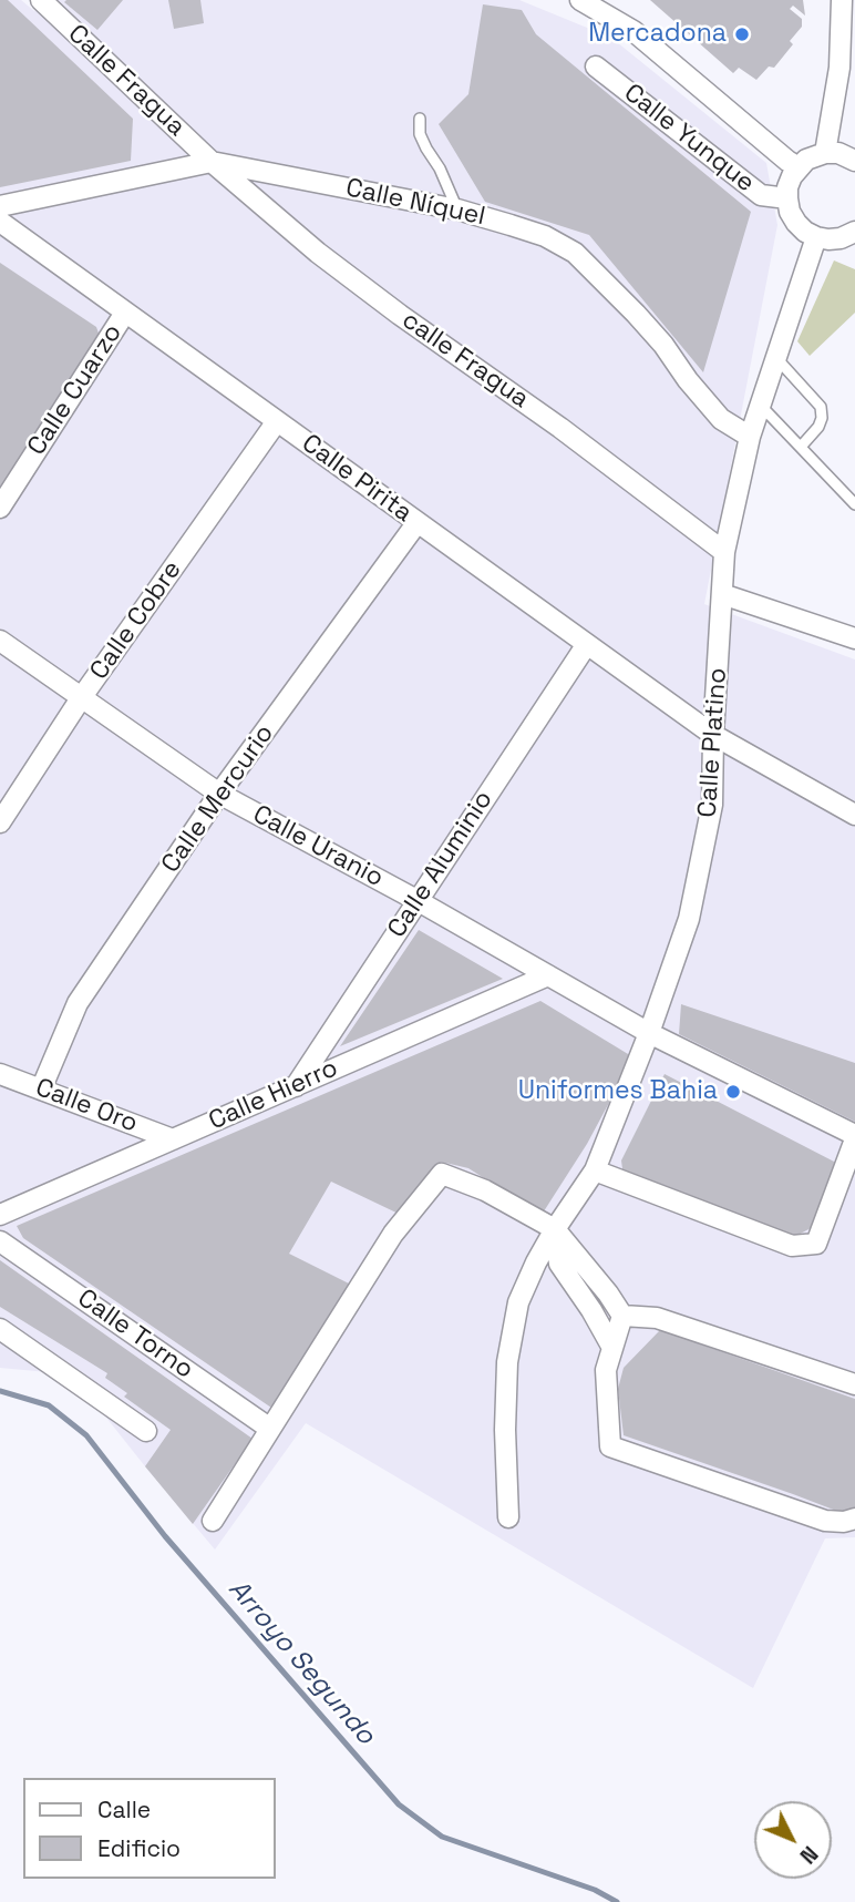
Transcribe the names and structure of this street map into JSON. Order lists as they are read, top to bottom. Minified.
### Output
{"streets":{"street":["Calle Fragua","Calle Yunque","Calle Níquel","calle Fragua","Calle Cuarzo","Calle Pirita","Calle Cobre","Calle Platino","Calle Mercurio","Calle Uranio","Calle Aluminio","Calle Hierro","Calle Oro","Calle Torno"]},"crossings":[["Calle Fragua","Calle Níquel"],["Calle Fragua","calle Fragua"],["Calle Níquel","calle Fragua"],["Calle Níquel","Calle Platino"],["calle Fragua","Calle Platino"],["Calle Cuarzo","Calle Pirita"],["Calle Pirita","Calle Cobre"],["Calle Pirita","Calle Platino"],["Calle Pirita","Calle Mercurio"],["Calle Pirita","Calle Aluminio"],["Calle Cobre","Calle Uranio"],["Calle Platino","Calle Uranio"],["Calle Mercurio","Calle Uranio"],["Calle Mercurio","Calle Oro"],["Calle Uranio","Calle Aluminio"],["Calle Uranio","Calle Hierro"],["Calle Aluminio","Calle Hierro"],["Calle Hierro","Calle Oro"]],"water":["Arroyo Segundo"],"places":["Mercadona","Uniformes Bahia"],"legend":["Calle","Edificio"],"north":"bottom right"}
